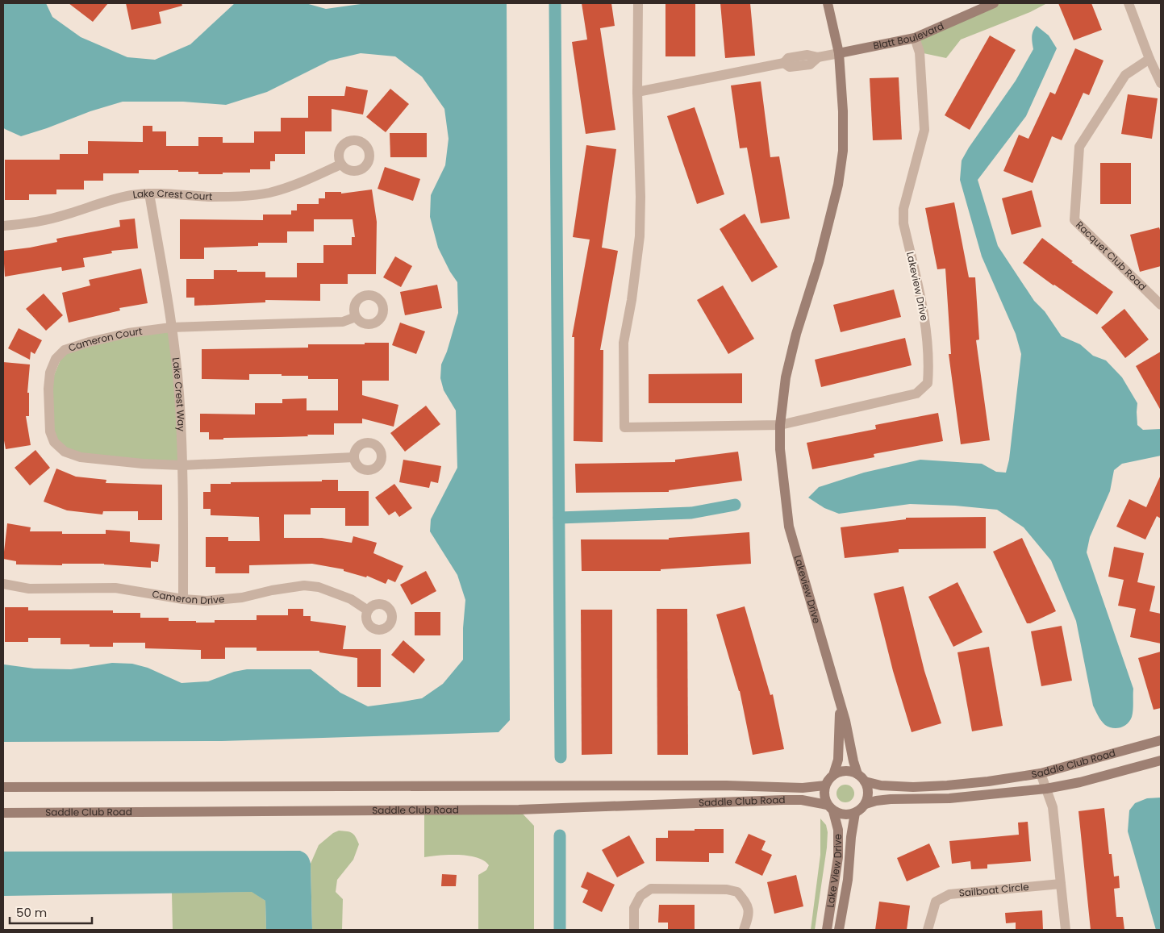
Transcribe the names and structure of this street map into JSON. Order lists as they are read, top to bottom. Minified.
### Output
{"streets":{"street":["Blatt Boulevard","Lake Crest Court","Racquet Club Road","Lakeview Drive","Cameron Court","Lake Crest Way","Cameron Drive","Saddle Club Road","Lake View Drive","Sailboat Circle"]},"crossings":[["Blatt Boulevard","Lakeview Drive"],["Lake Crest Court","Lake Crest Way"],["Lakeview Drive","Saddle Club Road"],["Lakeview Drive","Lake View Drive"],["Cameron Court","Lake Crest Way"],["Lake Crest Way","Cameron Drive"],["Saddle Club Road","Lake View Drive"]],"scale_bar":"50 m"}
